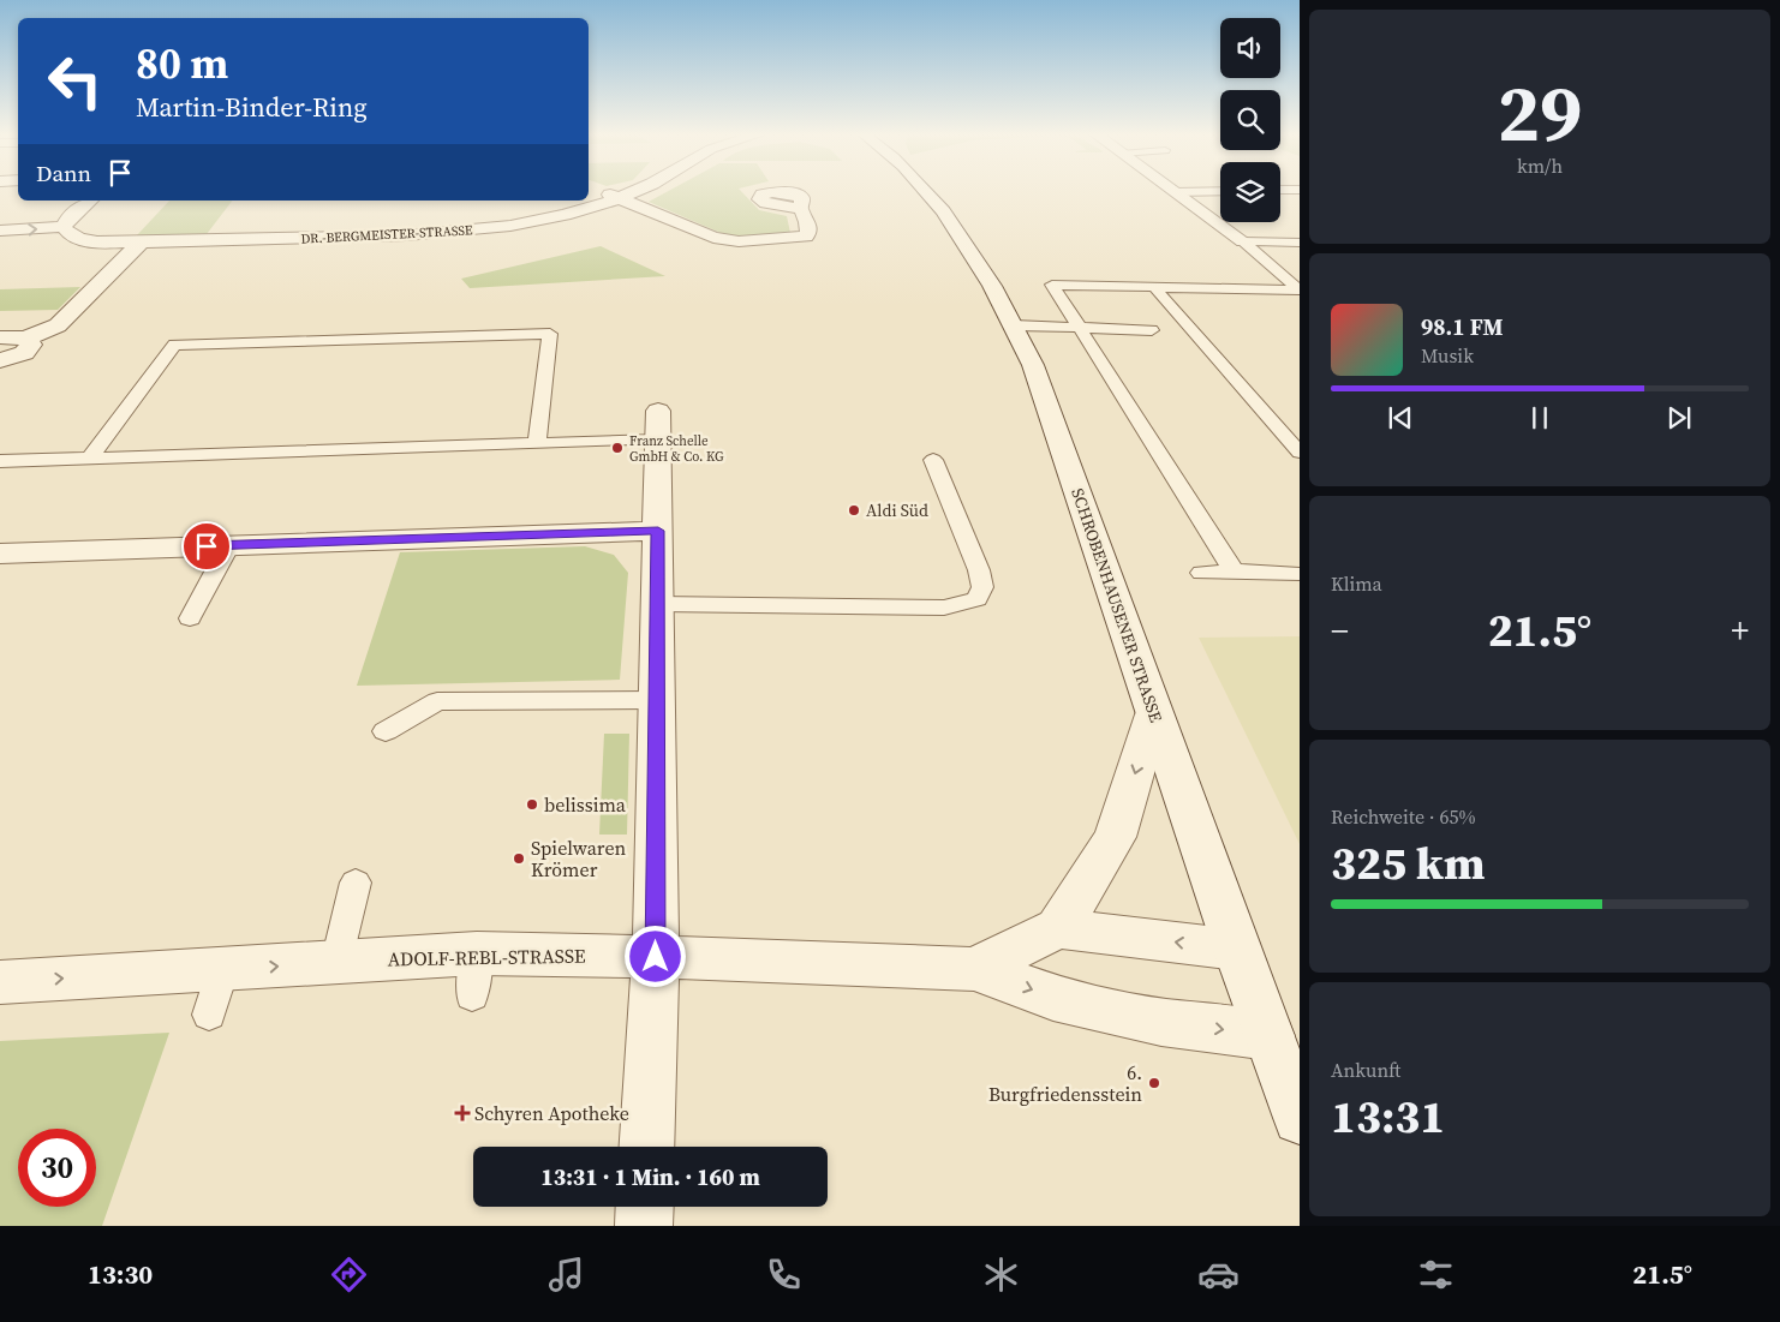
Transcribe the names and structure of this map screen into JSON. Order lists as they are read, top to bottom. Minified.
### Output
{"streets":{"street":["DR.-BERGMEISTER-STRASSE","SCHROBENHAUSENER STRASSE","ADOLF-REBL-STRASSE"]},"crossings":[["SCHROBENHAUSENER STRASSE","ADOLF-REBL-STRASSE"]],"one_way":["ADOLF-REBL-STRASSE"],"places":{"other":["Franz Schelle GmbH & Co. KG","Aldi Süd","belissima","Spielwaren Krömer","6. Burgfriedensstein"],"health":["Schyren Apotheke"]},"page":{"tile":[["29","km/h"],"Klima",["Reichweite · 65%","325 km"],["Ankunft","13:31"]],"turn":["80 m","Martin-Binder-Ring"],"then":"Dann","song":["98.1 FM","Musik"],"heat":["−","21.5°","+"],"limit":"30","trip":"13:31 · 1 Min. · 160 m","tabs":["13:30","21.5°"]}}
